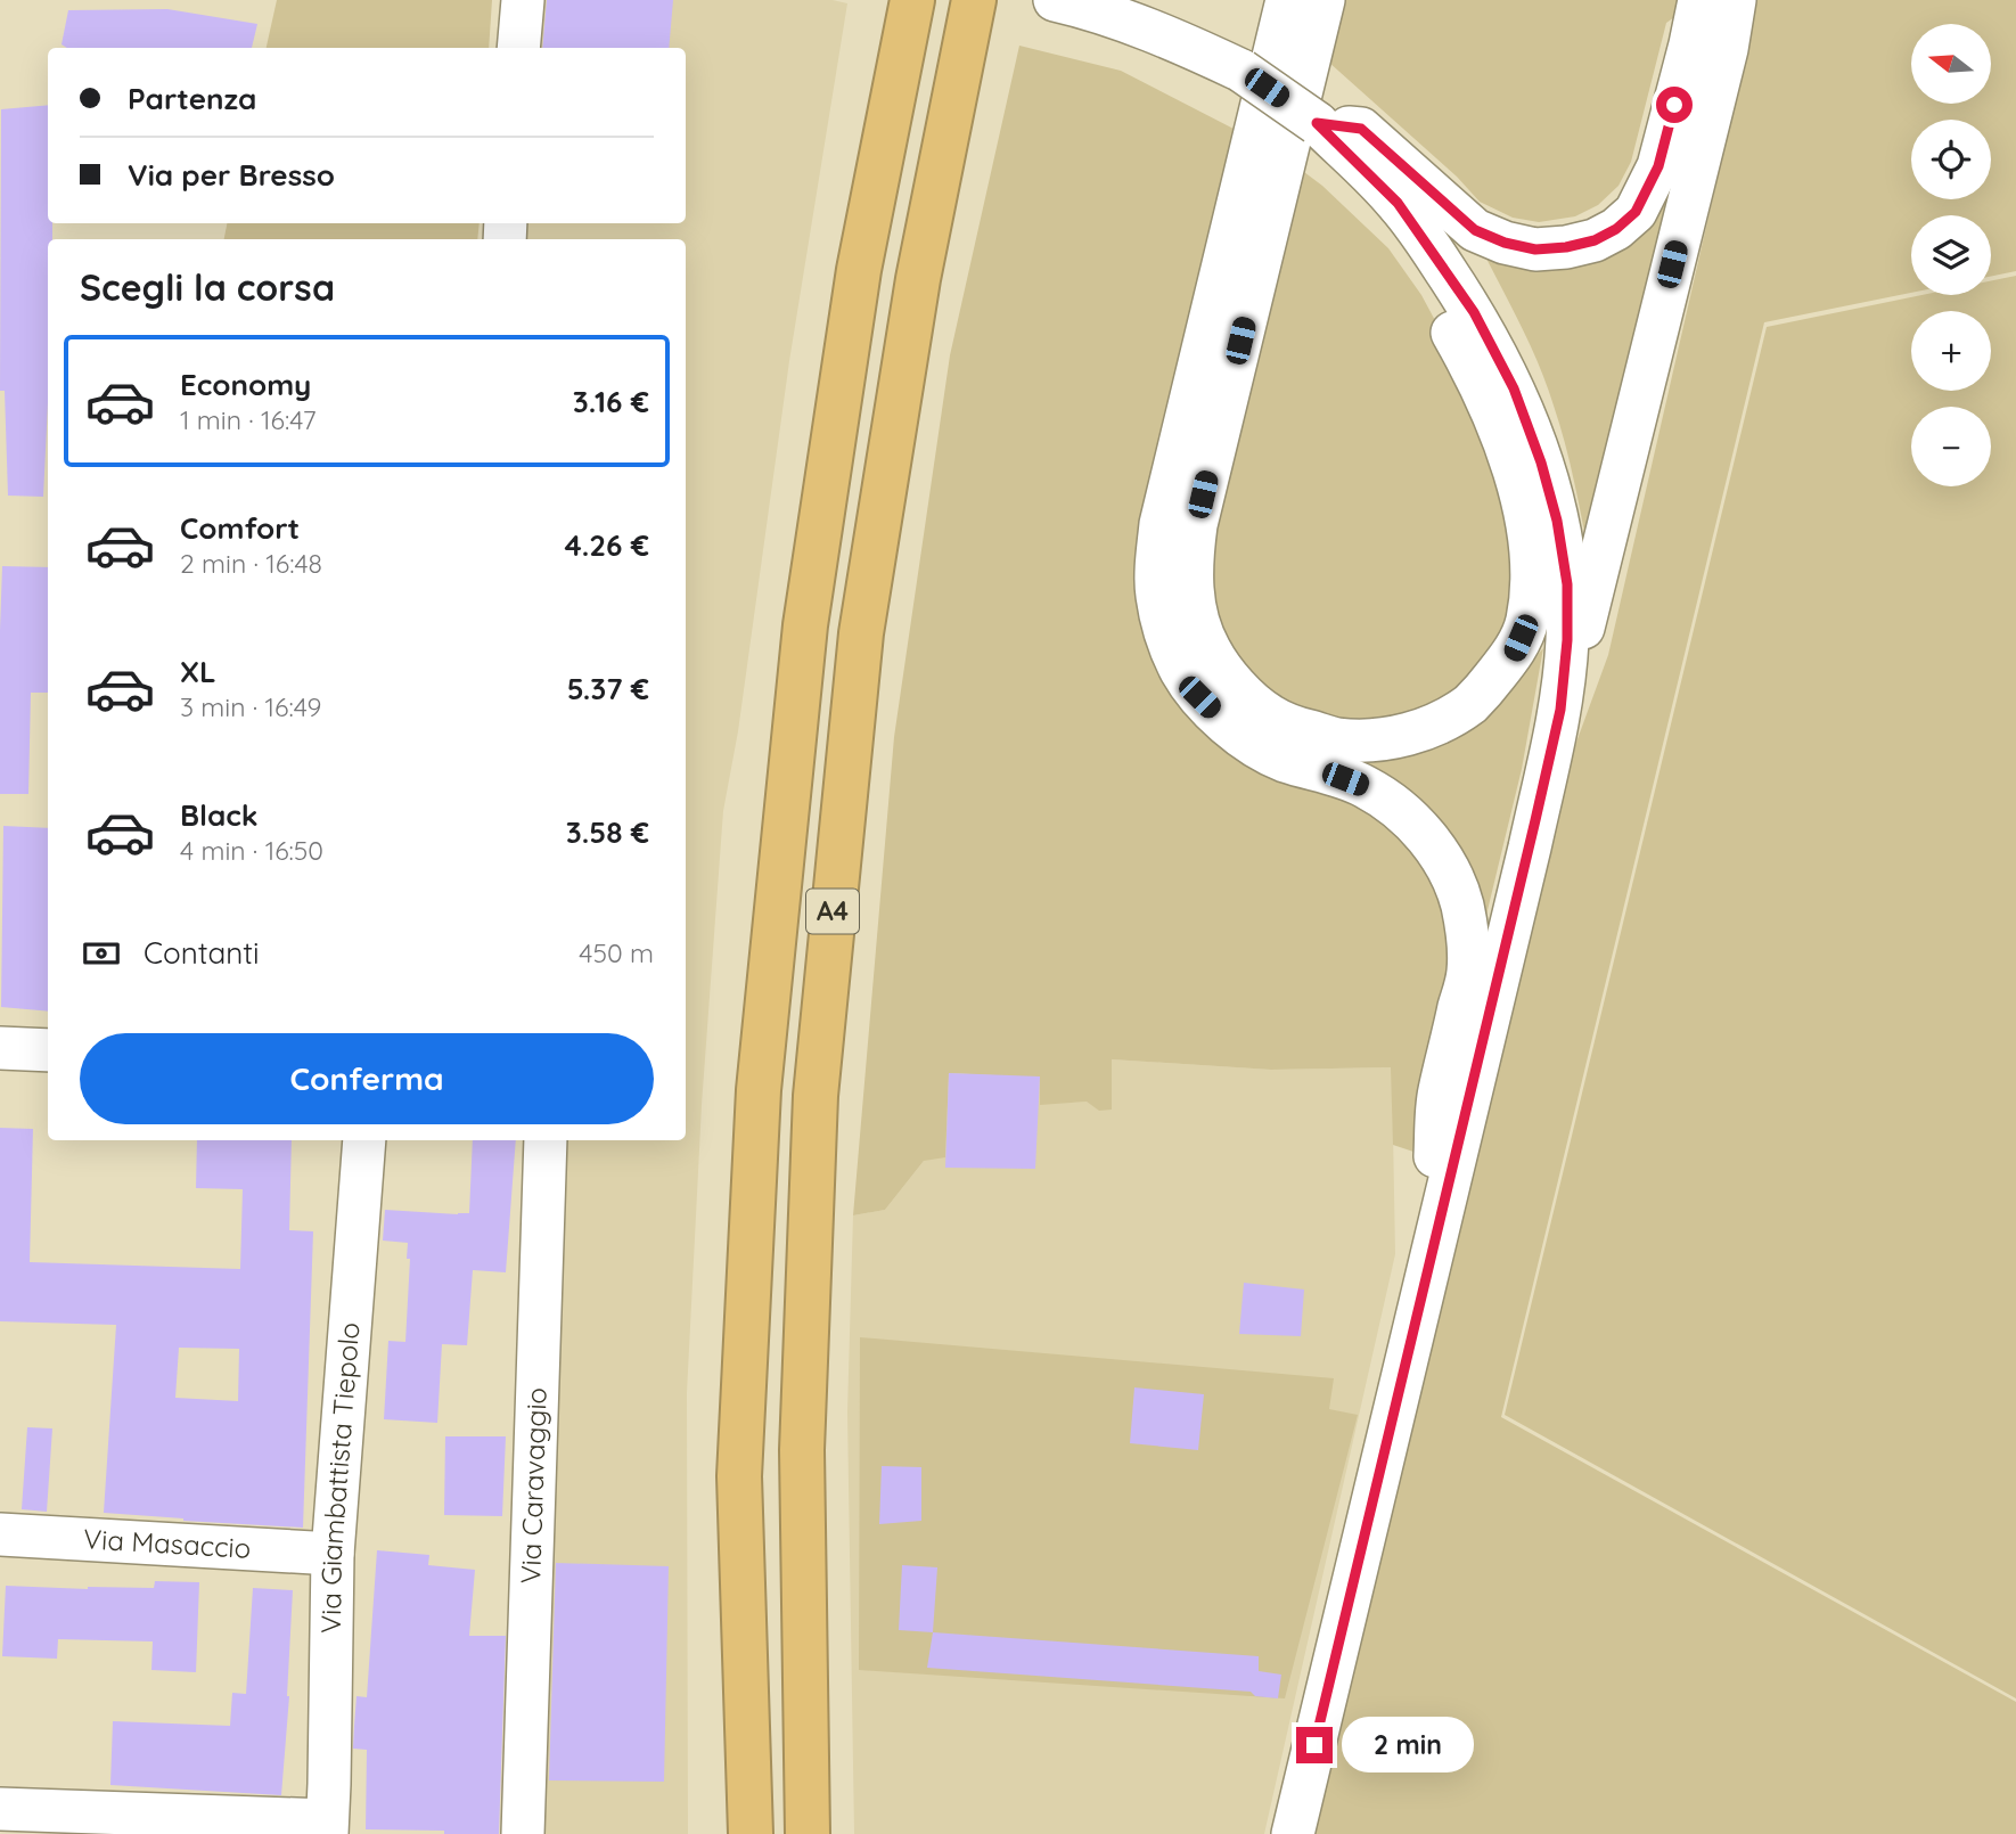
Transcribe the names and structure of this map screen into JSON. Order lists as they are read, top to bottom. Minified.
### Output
{"streets":{"highway":["A4"],"street":["Via Giambattista Tiepolo","Via Caravaggio","Via Masaccio"]},"crossings":[["Via Giambattista Tiepolo","Via Masaccio"]],"north":"left","page":{"map_buttons":["+","−"],"banner":["Partenza","Via per Bresso"],"heading":"Scegli la corsa","list":[{"name":"Economy","note":"1 min · 16:47","value":"3.16 €"},{"name":"Comfort","note":"2 min · 16:48","value":"4.26 €"},{"name":"XL","note":"3 min · 16:49","value":"5.37 €"},{"name":"Black","note":"4 min · 16:50","value":"3.58 €"}],"pay":["Contanti","450 m"],"buttons":"Conferma","bubble":"2 min"}}
